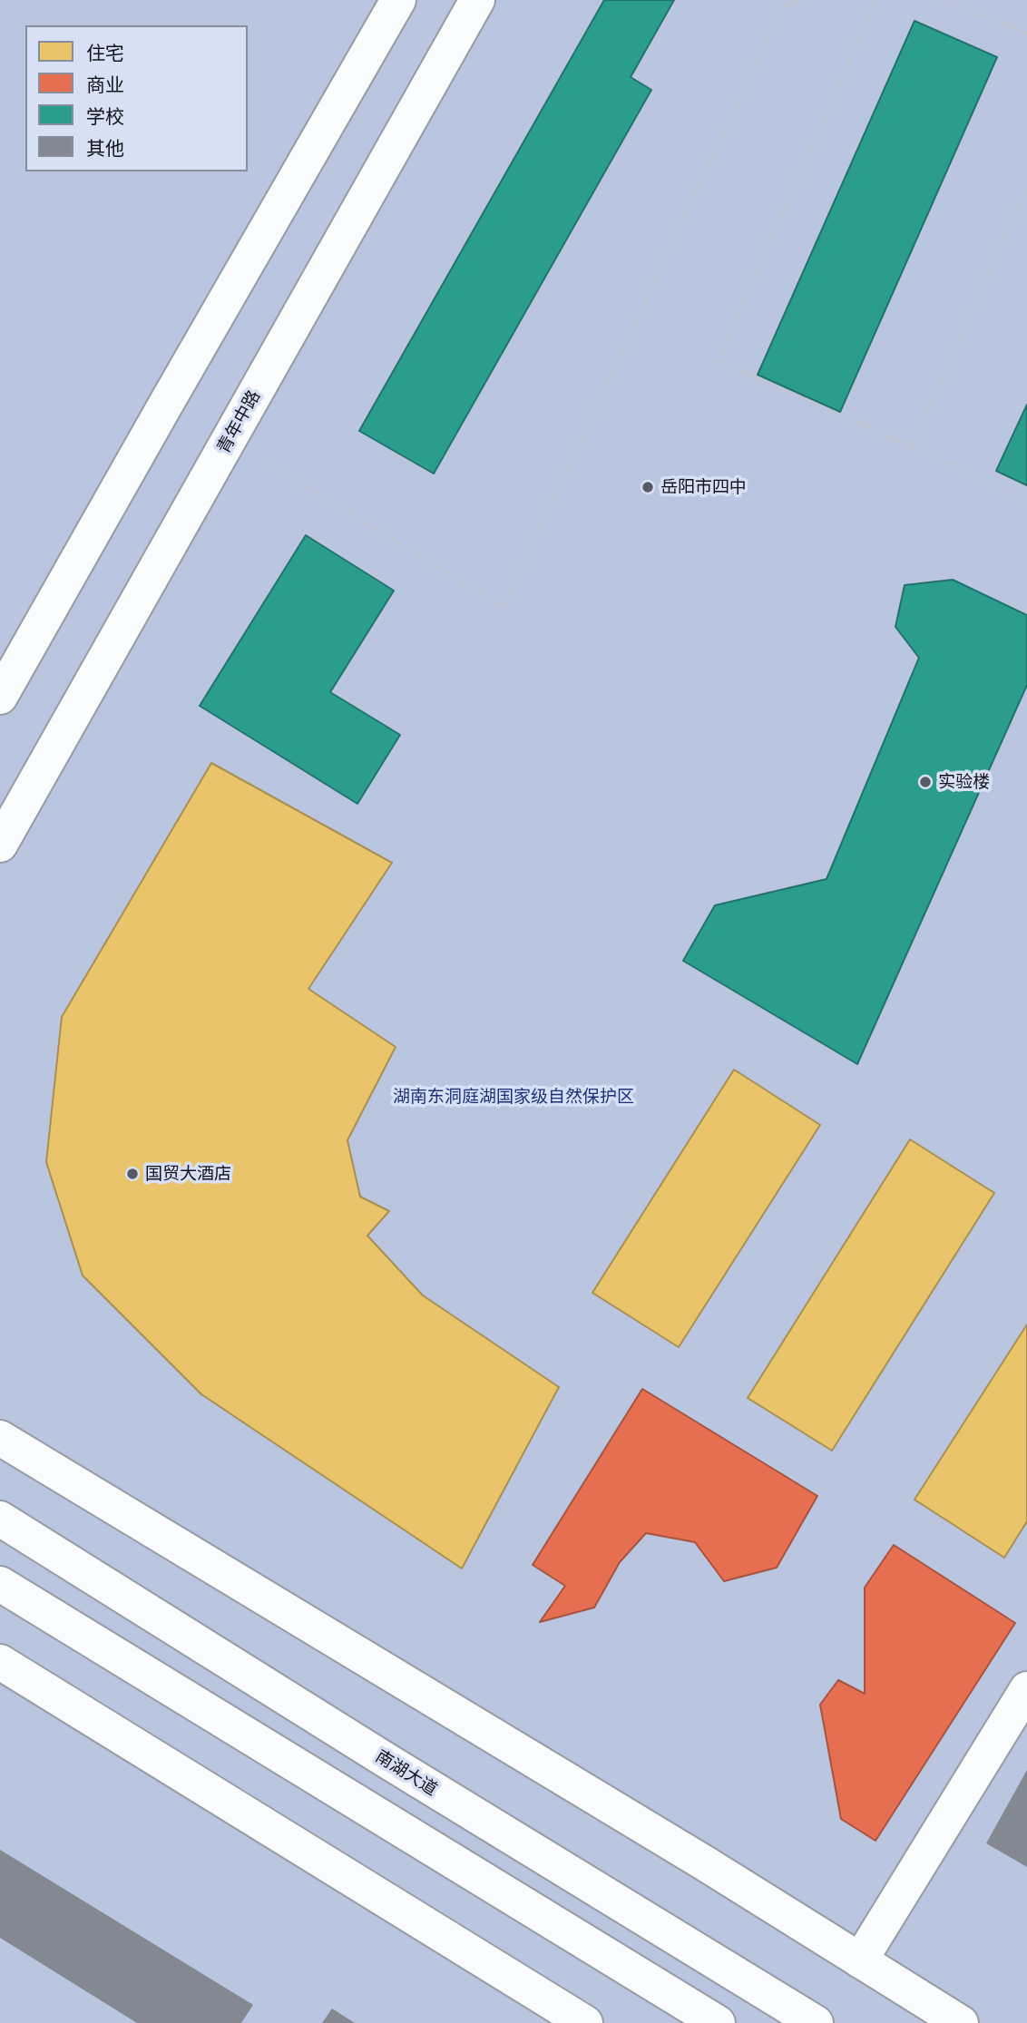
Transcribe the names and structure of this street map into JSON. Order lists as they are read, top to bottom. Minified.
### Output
{"streets":{"main road":["青年中路","南湖大道"]},"parks":["湖南东洞庭湖国家级自然保护区"],"places":["岳阳市四中","实验楼","国贸大酒店"],"legend":["住宅","商业","学校","其他"]}
